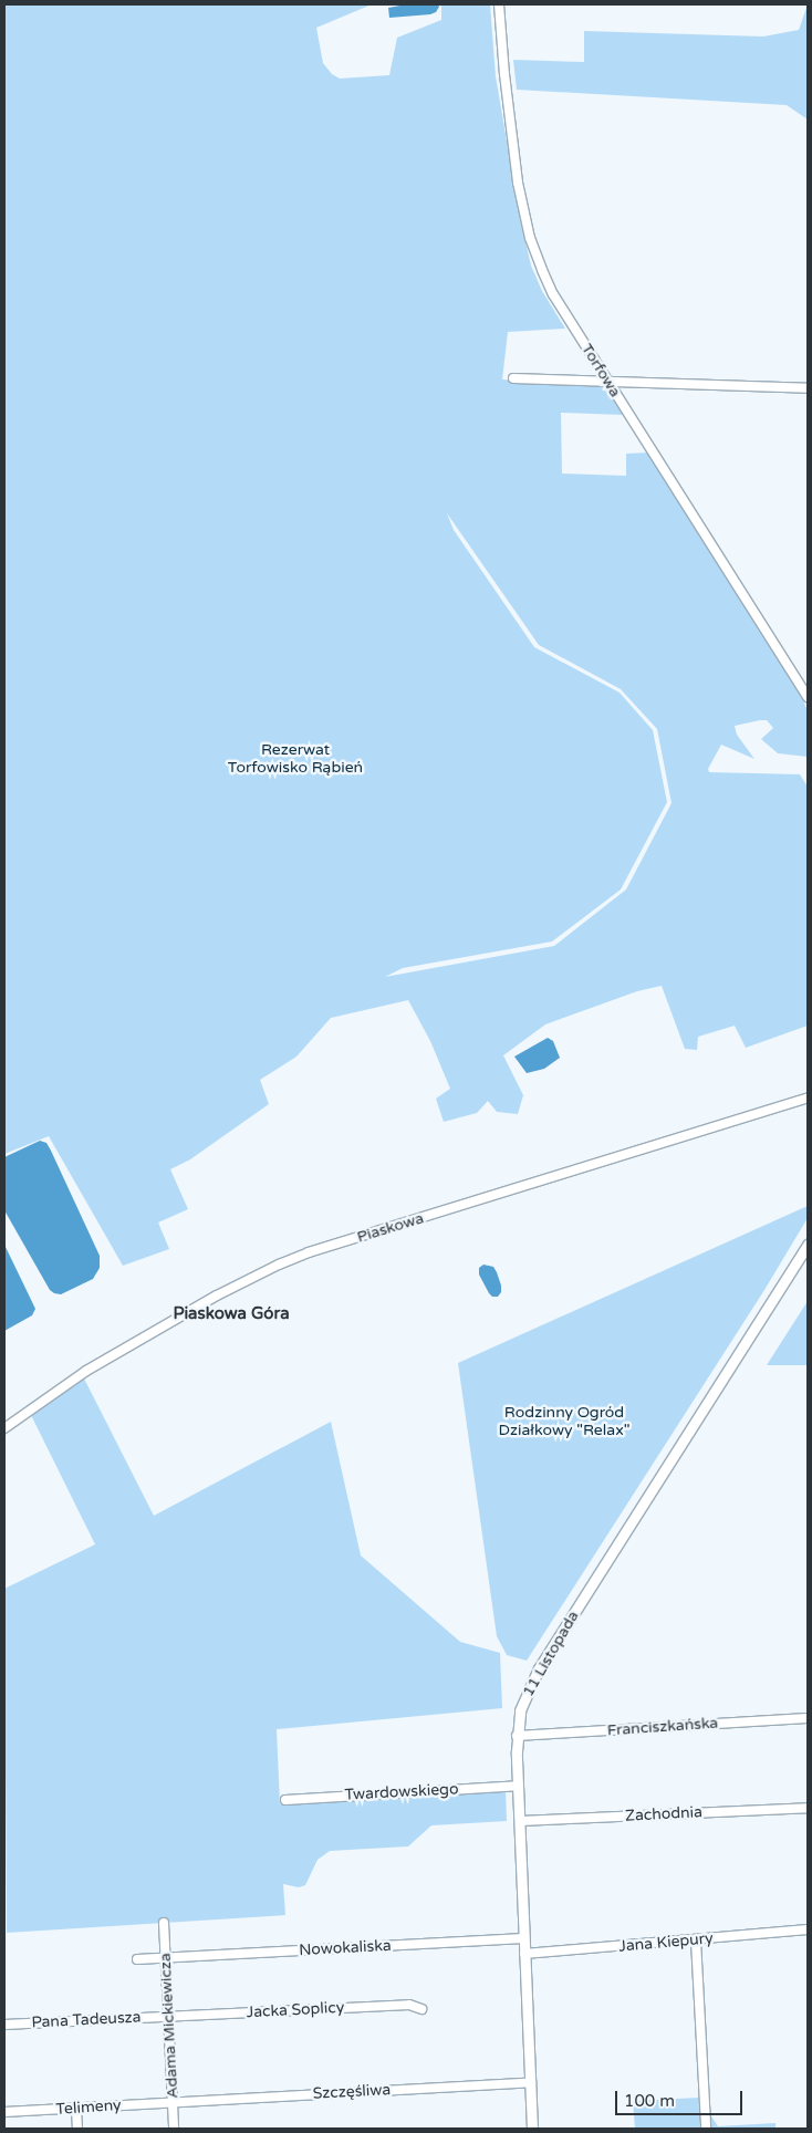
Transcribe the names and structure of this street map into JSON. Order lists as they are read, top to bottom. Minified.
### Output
{"streets":{"street":["Torfowa","Piaskowa","11 Listopada","Franciszkańska","Twardowskiego","Zachodnia","Jana Kiepury","Nowokaliska","Jacka Soplicy","Pana Tadeusza","Adama Mickiewicza","Szczęśliwa","Telimeny"]},"crossings":[["11 Listopada","Franciszkańska"],["11 Listopada","Twardowskiego"],["11 Listopada","Zachodnia"],["11 Listopada","Jana Kiepury"],["11 Listopada","Nowokaliska"],["11 Listopada","Szczęśliwa"],["Nowokaliska","Adama Mickiewicza"],["Jacka Soplicy","Pana Tadeusza"],["Jacka Soplicy","Adama Mickiewicza"],["Pana Tadeusza","Adama Mickiewicza"],["Adama Mickiewicza","Szczęśliwa"],["Adama Mickiewicza","Telimeny"],["Szczęśliwa","Telimeny"]],"districts":["Piaskowa Góra"],"parks":["Rezerwat Torfowisko Rąbień","Rodzinny Ogród Działkowy \"Relax\""],"scale_bar":"100 m"}
